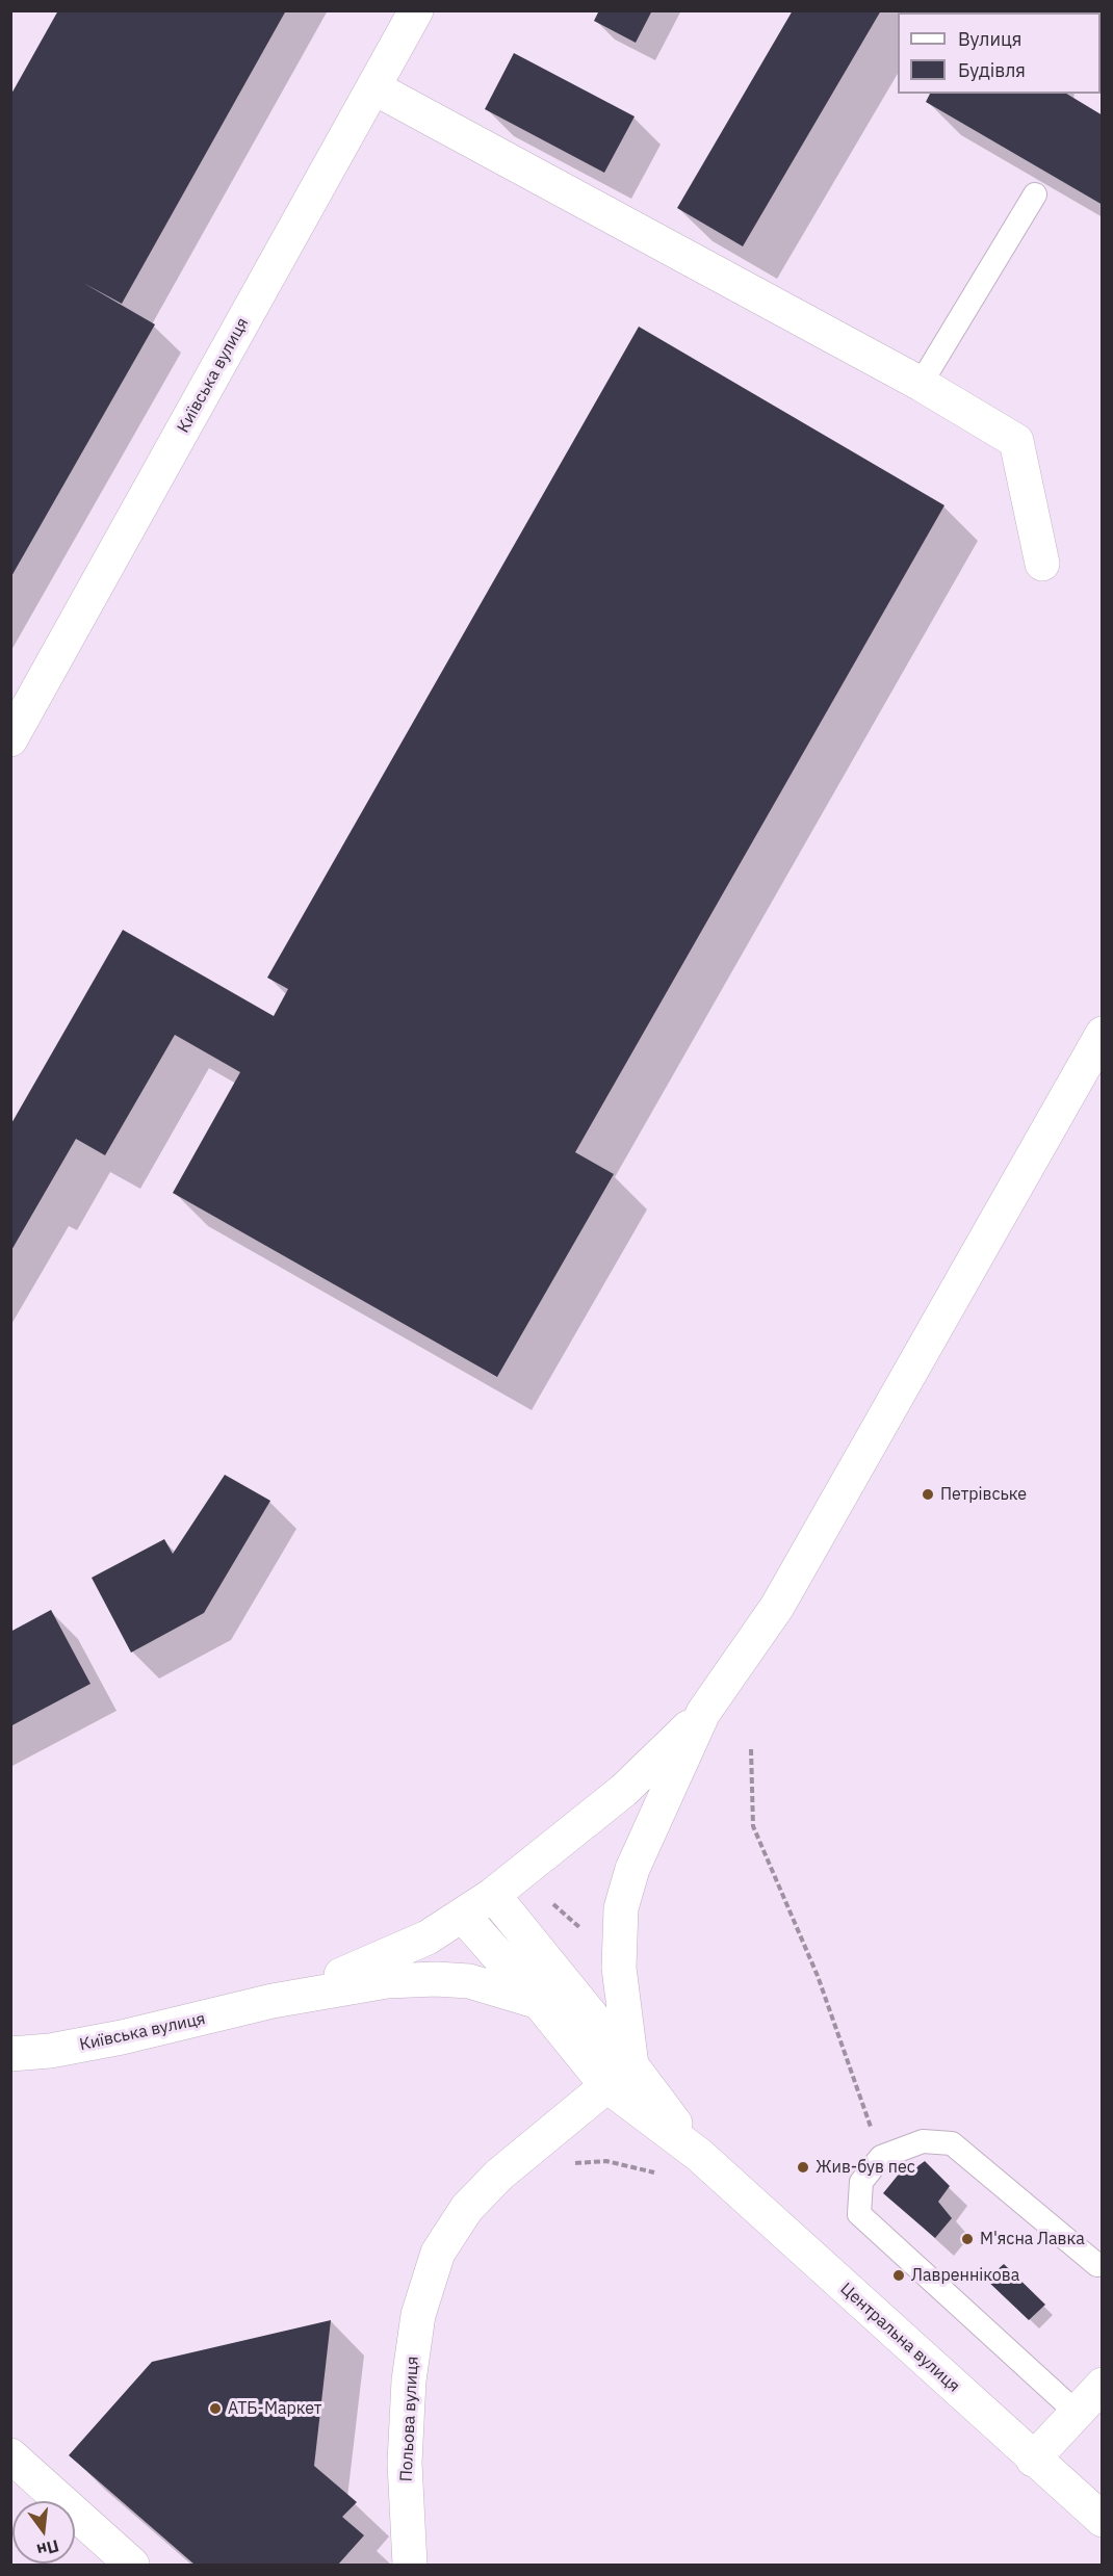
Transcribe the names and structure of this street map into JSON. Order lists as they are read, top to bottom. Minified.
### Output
{"streets":{"main road":["Київська вулиця","Центральна вулиця","Польова вулиця"]},"crossings":[["Центральна вулиця","Польова вулиця"]],"places":["Петрівське","Жив-був пес","М'ясна Лавка","Лавреннікова","АТБ-Маркет"],"legend":["Вулиця","Будівля"],"north":"bottom"}
